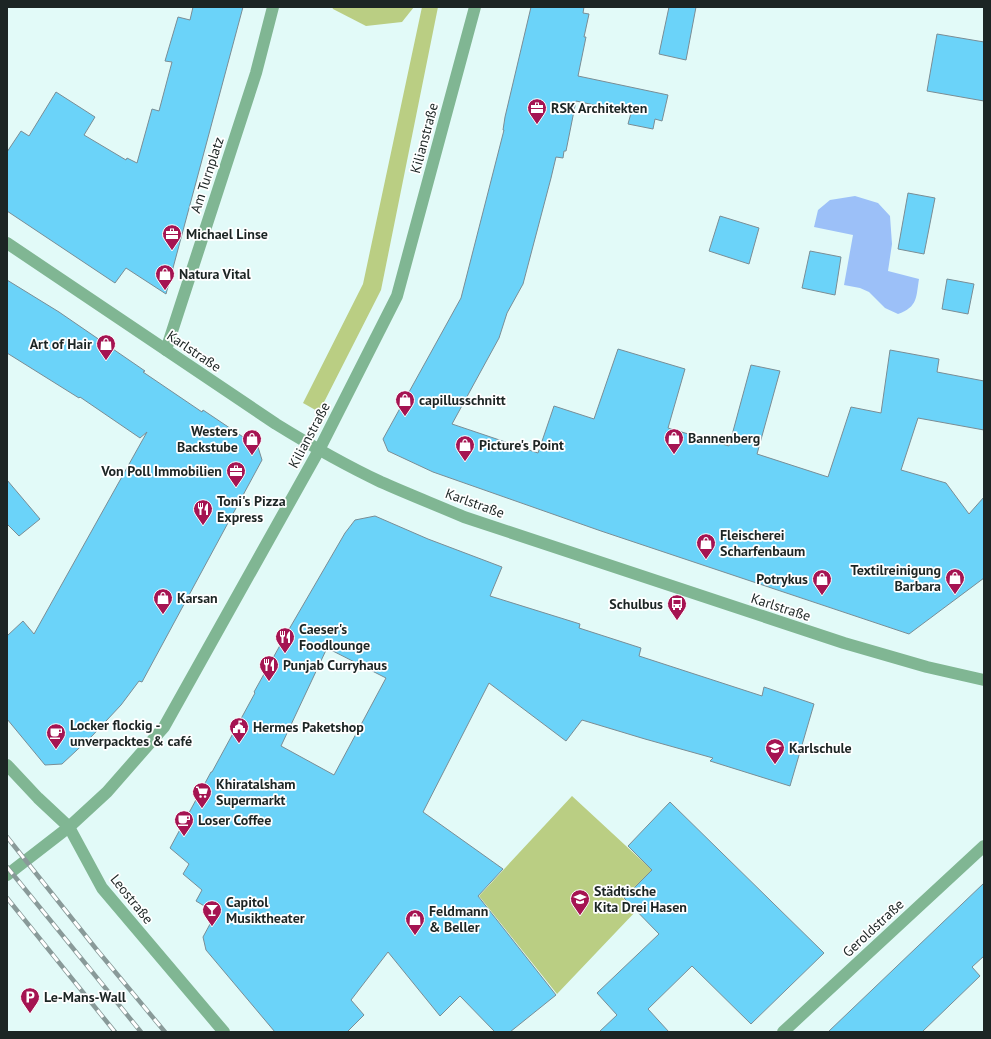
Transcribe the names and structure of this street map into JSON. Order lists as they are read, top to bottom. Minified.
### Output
{"streets":{"street":["Kilianstraße","Am Turnplatz","Karlstraße","Leostraße","Geroldstraße"]},"crossings":[["Kilianstraße","Karlstraße"],["Kilianstraße","Leostraße"],["Am Turnplatz","Karlstraße"]],"places":{"office":["RSK Architekten","Michael Linse","Von Poll Immobilien"],"shop":["Natura Vital","Art of Hair","capillusschnitt","Bannenberg","Westers Backstube","Picture's Point","Fleischerei Scharfenbaum","Textilreinigung Barbara","Potrykus","Karsan","Feldmann & Beller"],"restaurant":["Toni's Pizza Express","Caeser's Foodlounge","Punjab Curryhaus"],"bus stop":["Schulbus"],"public building":["Hermes Paketshop"],"cafe":["Locker flockig - unverpacktes & café","Loser Coffee"],"school or university":["Karlschule","Städtische Kita Drei Hasen"],"supermarket":["Khiratalsham Supermarkt"],"bar":["Capitol Musiktheater"],"parking":["Le-Mans-Wall"]}}
